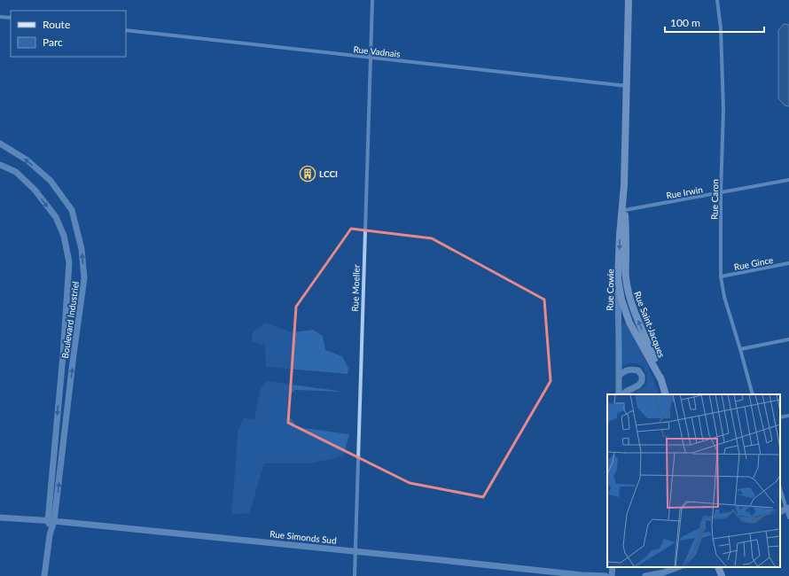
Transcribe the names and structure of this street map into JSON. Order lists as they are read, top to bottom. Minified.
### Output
{"streets":{"main road":["Rue Cowie","Rue Saint-Jacques"],"street":["Rue Vadnais","Rue Irwin","Rue Caron","Rue Gince","Rue Moeller","Boulevard Industriel","Rue Simonds Sud"]},"crossings":[["Rue Vadnais","Rue Moeller"],["Rue Vadnais","Rue Cowie"],["Rue Irwin","Rue Caron"],["Rue Irwin","Rue Cowie"],["Rue Irwin","Rue Saint-Jacques"],["Rue Caron","Rue Gince"],["Rue Moeller","Rue Simonds Sud"],["Rue Cowie","Rue Saint-Jacques"],["Boulevard Industriel","Rue Simonds Sud"]],"places":{"building":["LCCI"]},"legend":["Route","Parc"],"scale_bar":"100 m"}
